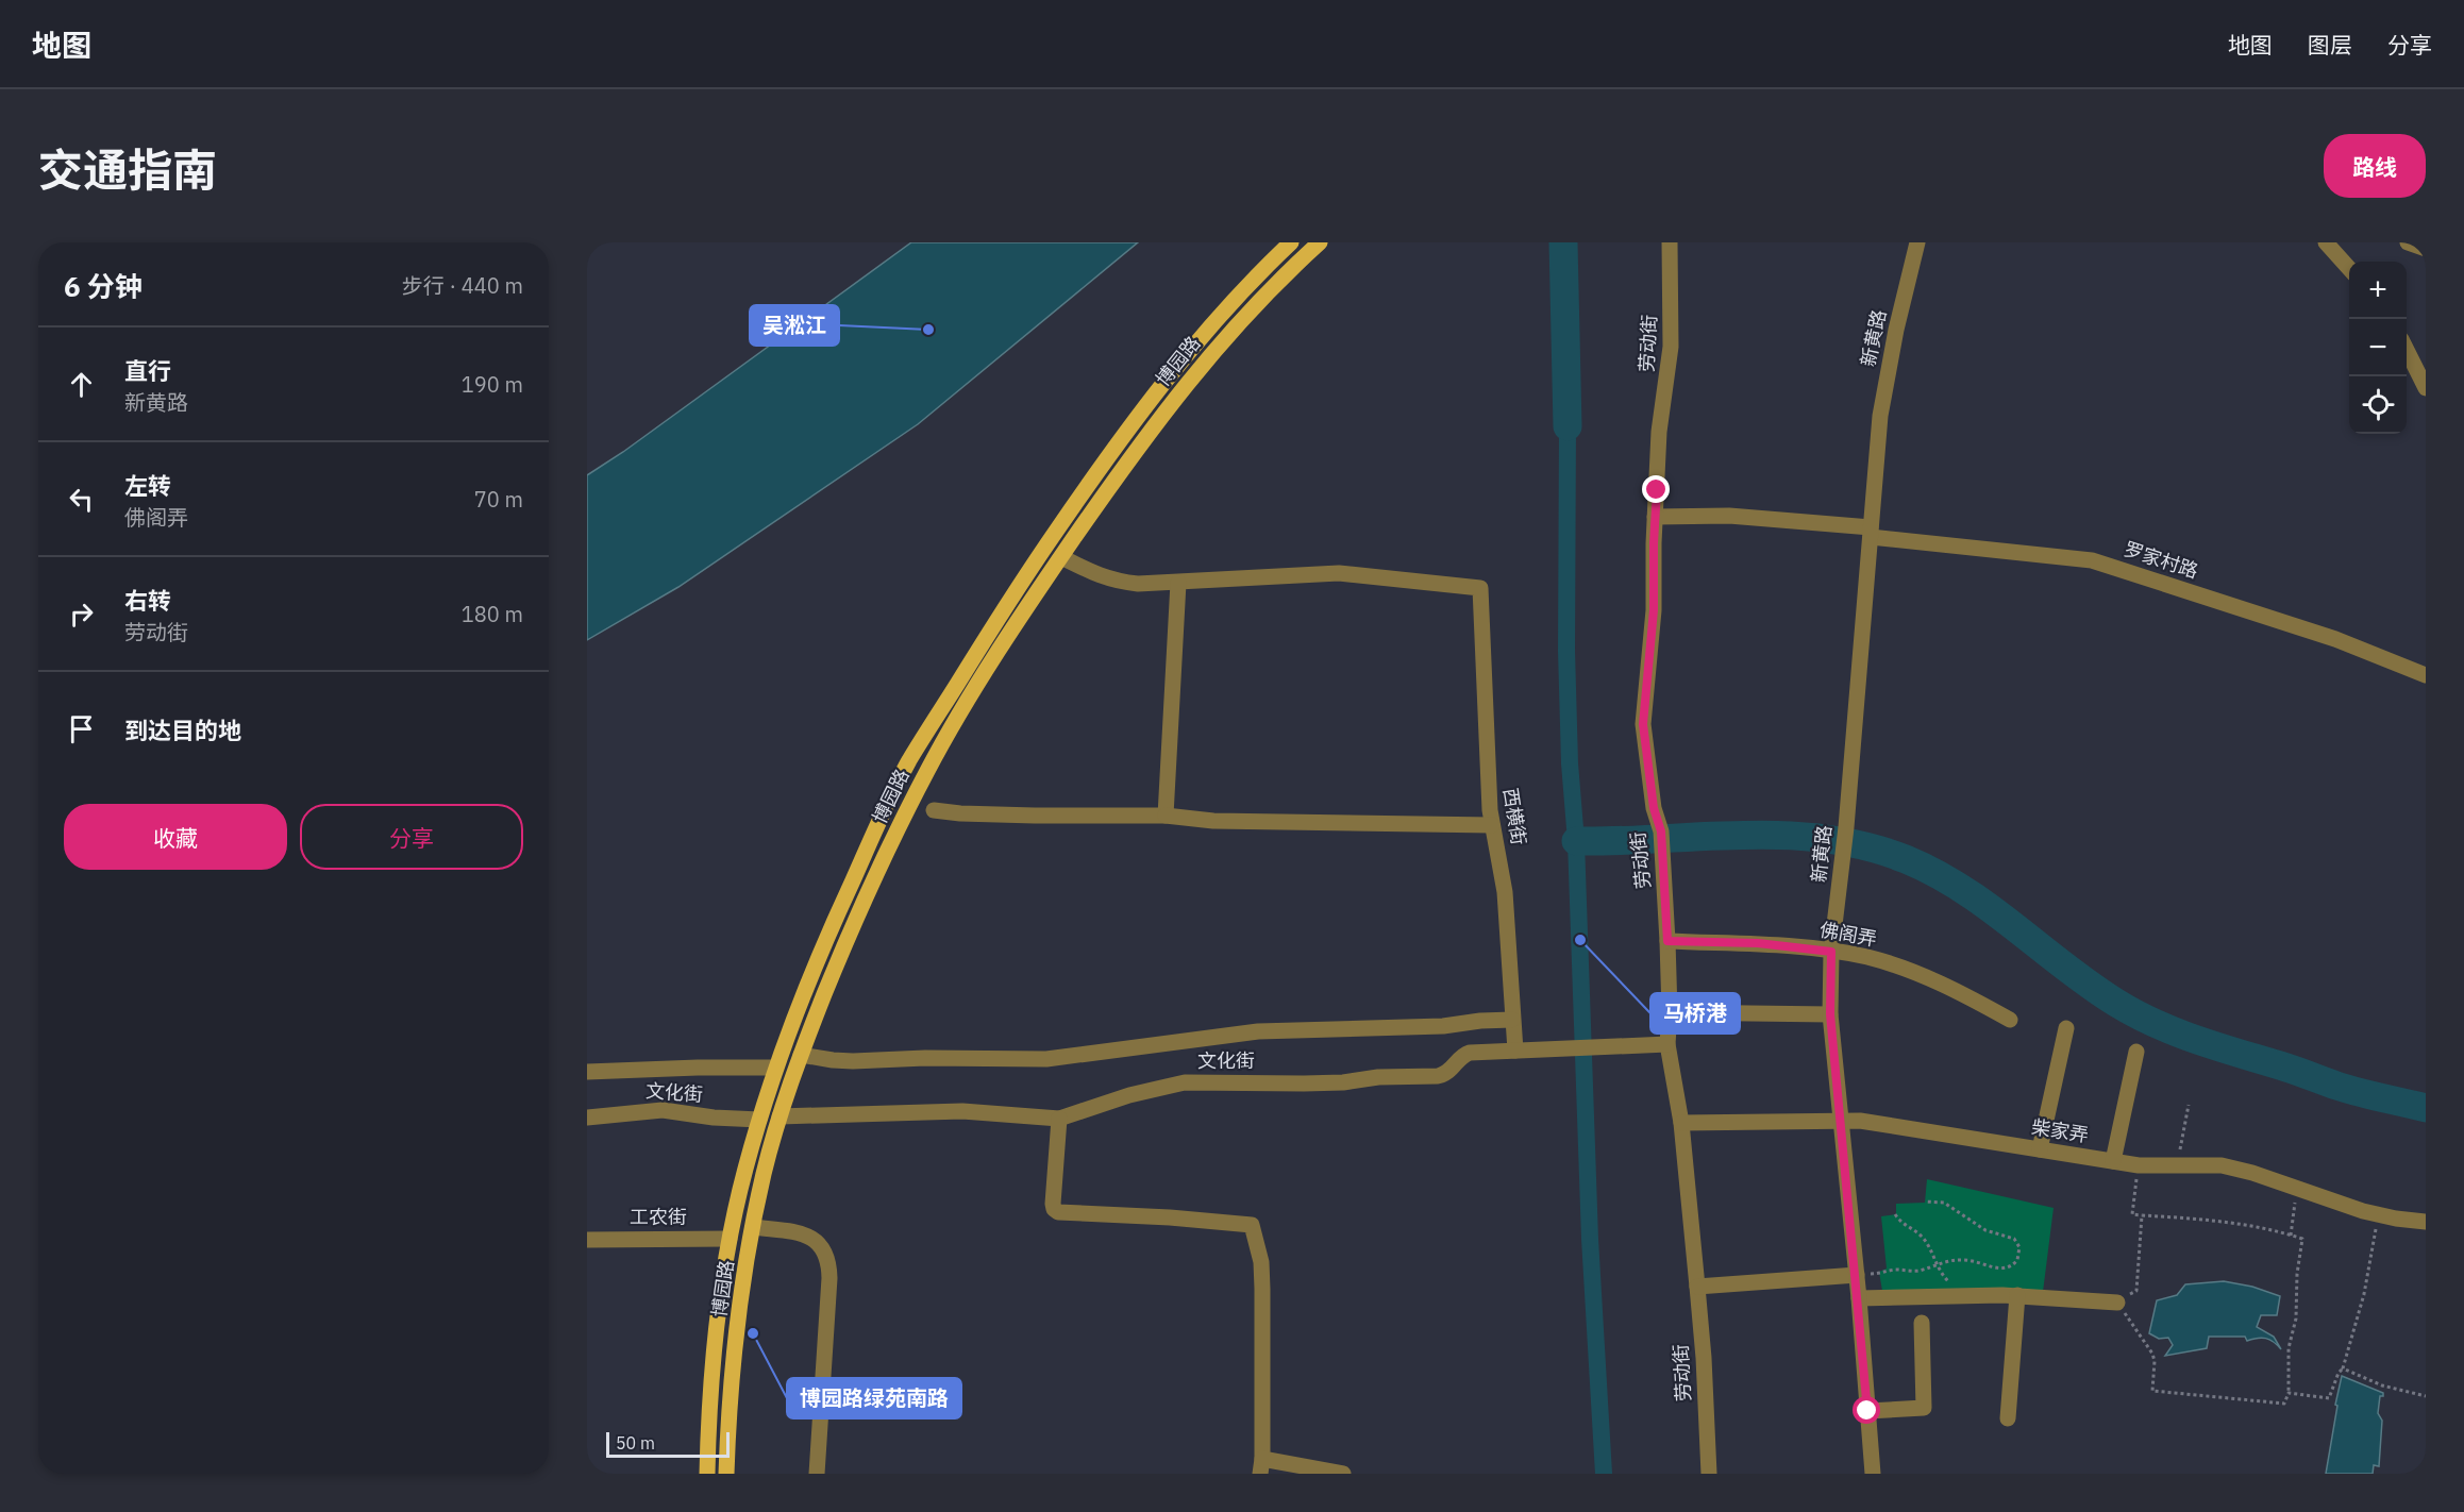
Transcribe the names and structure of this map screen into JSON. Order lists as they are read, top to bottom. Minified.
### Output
{"streets":{"main road":["博园路"],"street":["新黄路","劳动街","罗家村路","西横街","佛阁弄","文化街","柴家弄","工农街"]},"crossings":[["新黄路","罗家村路"],["新黄路","佛阁弄"],["新黄路","柴家弄"],["劳动街","罗家村路"],["劳动街","佛阁弄"],["劳动街","文化街"],["劳动街","柴家弄"],["博园路","文化街"],["博园路","工农街"],["西横街","文化街"]],"places":["吴淞江","马桥港","博园路绿苑南路"],"scale_bar":"50 m","page":{"header":"地图","nav":["地图","图层","分享"],"title":"交通指南","buttons":["路线",["收藏","分享"]],"heading":["6 分钟","步行 · 440 m"],"map_buttons":["+","−"],"list":[["直行","新黄路","190 m"],["左转","佛阁弄","70 m"],["右转","劳动街","180 m"],"到达目的地"],"scale":"50 m"}}
